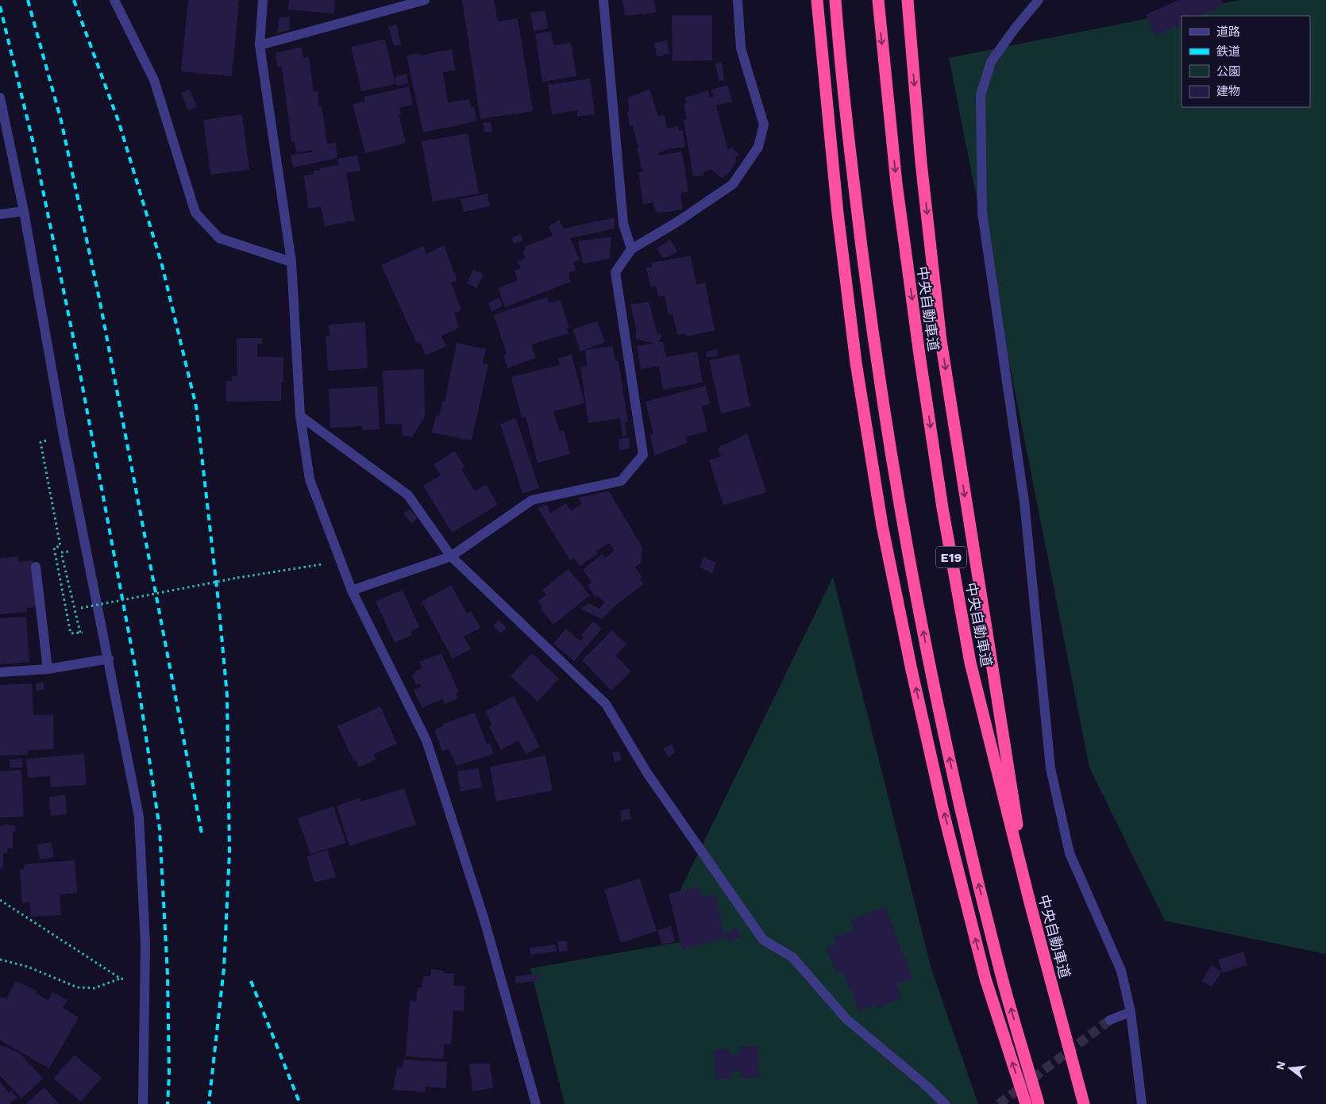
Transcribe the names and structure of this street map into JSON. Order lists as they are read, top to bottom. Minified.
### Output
{"streets":{"highway":["中央自動車道","E19"]},"legend":["道路","鉄道","公園","建物"],"north":"left"}
